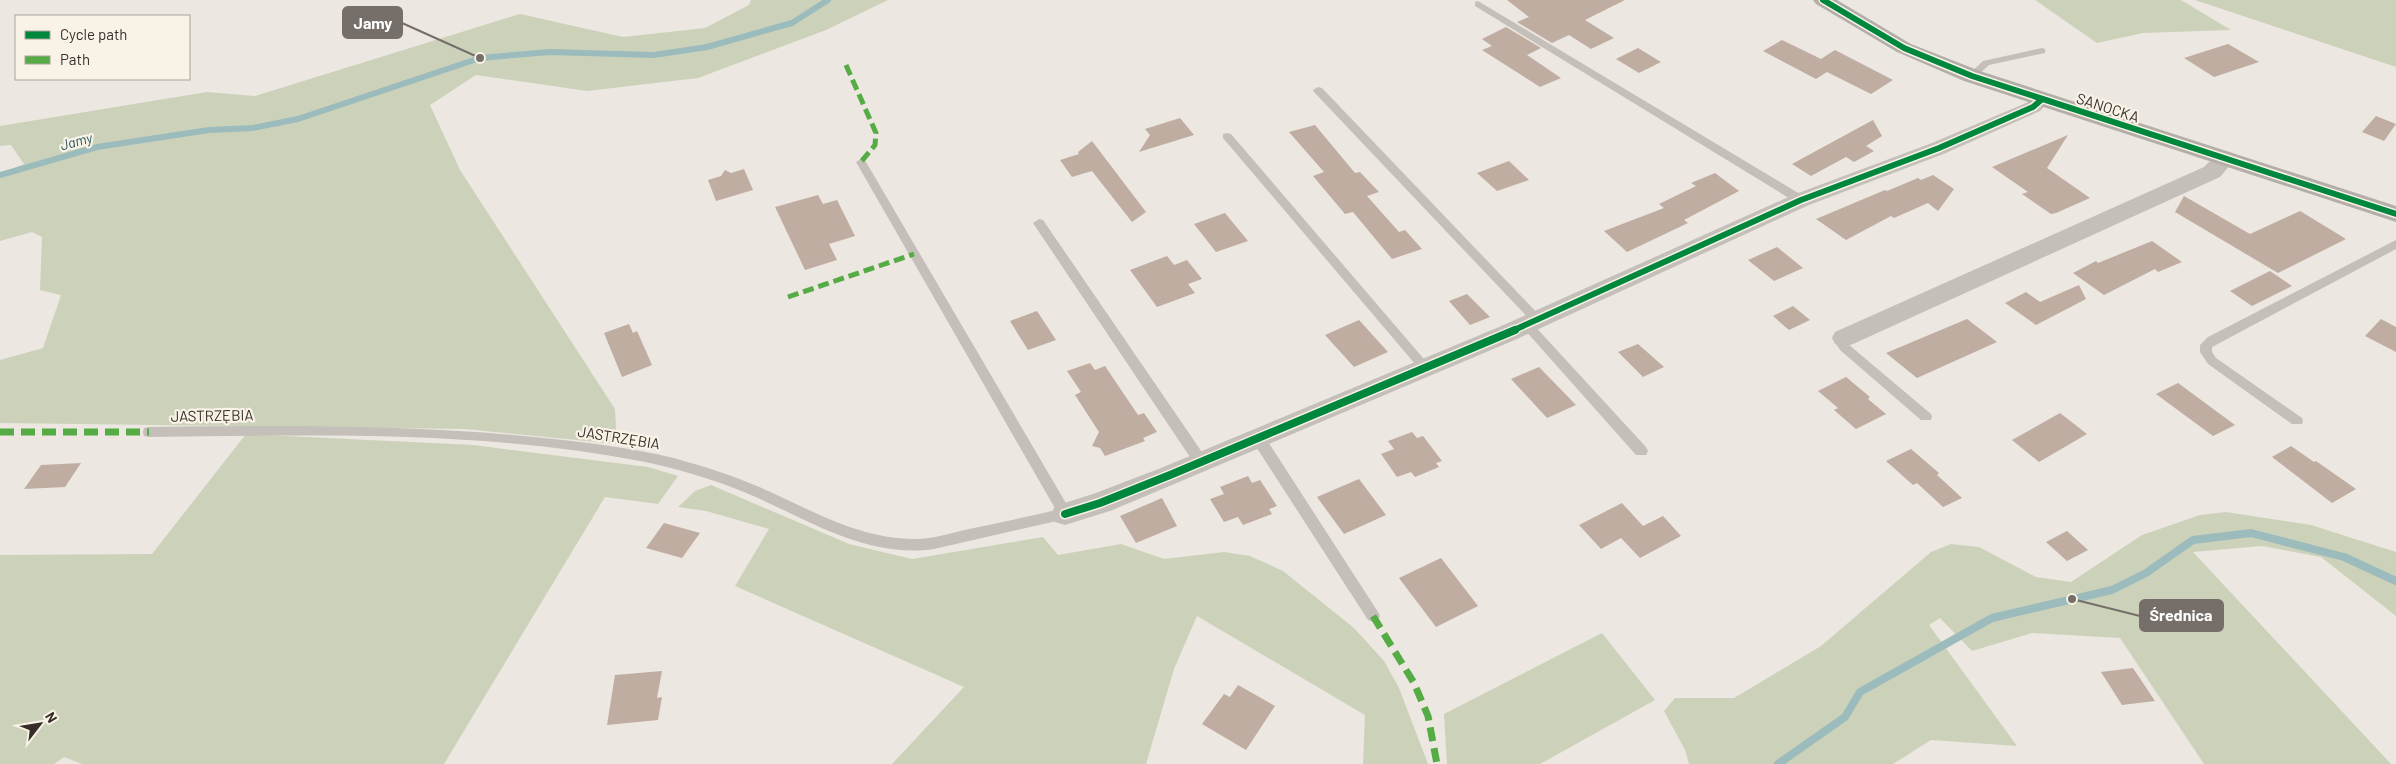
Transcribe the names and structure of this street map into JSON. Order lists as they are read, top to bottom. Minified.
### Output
{"streets":{"main road":["SANOCKA"],"lane":["JASTRZĘBIA"]},"water":["Jamy"],"places":["Jamy","Średnica"],"legend":["Cycle path","Path"],"north":"top right"}
